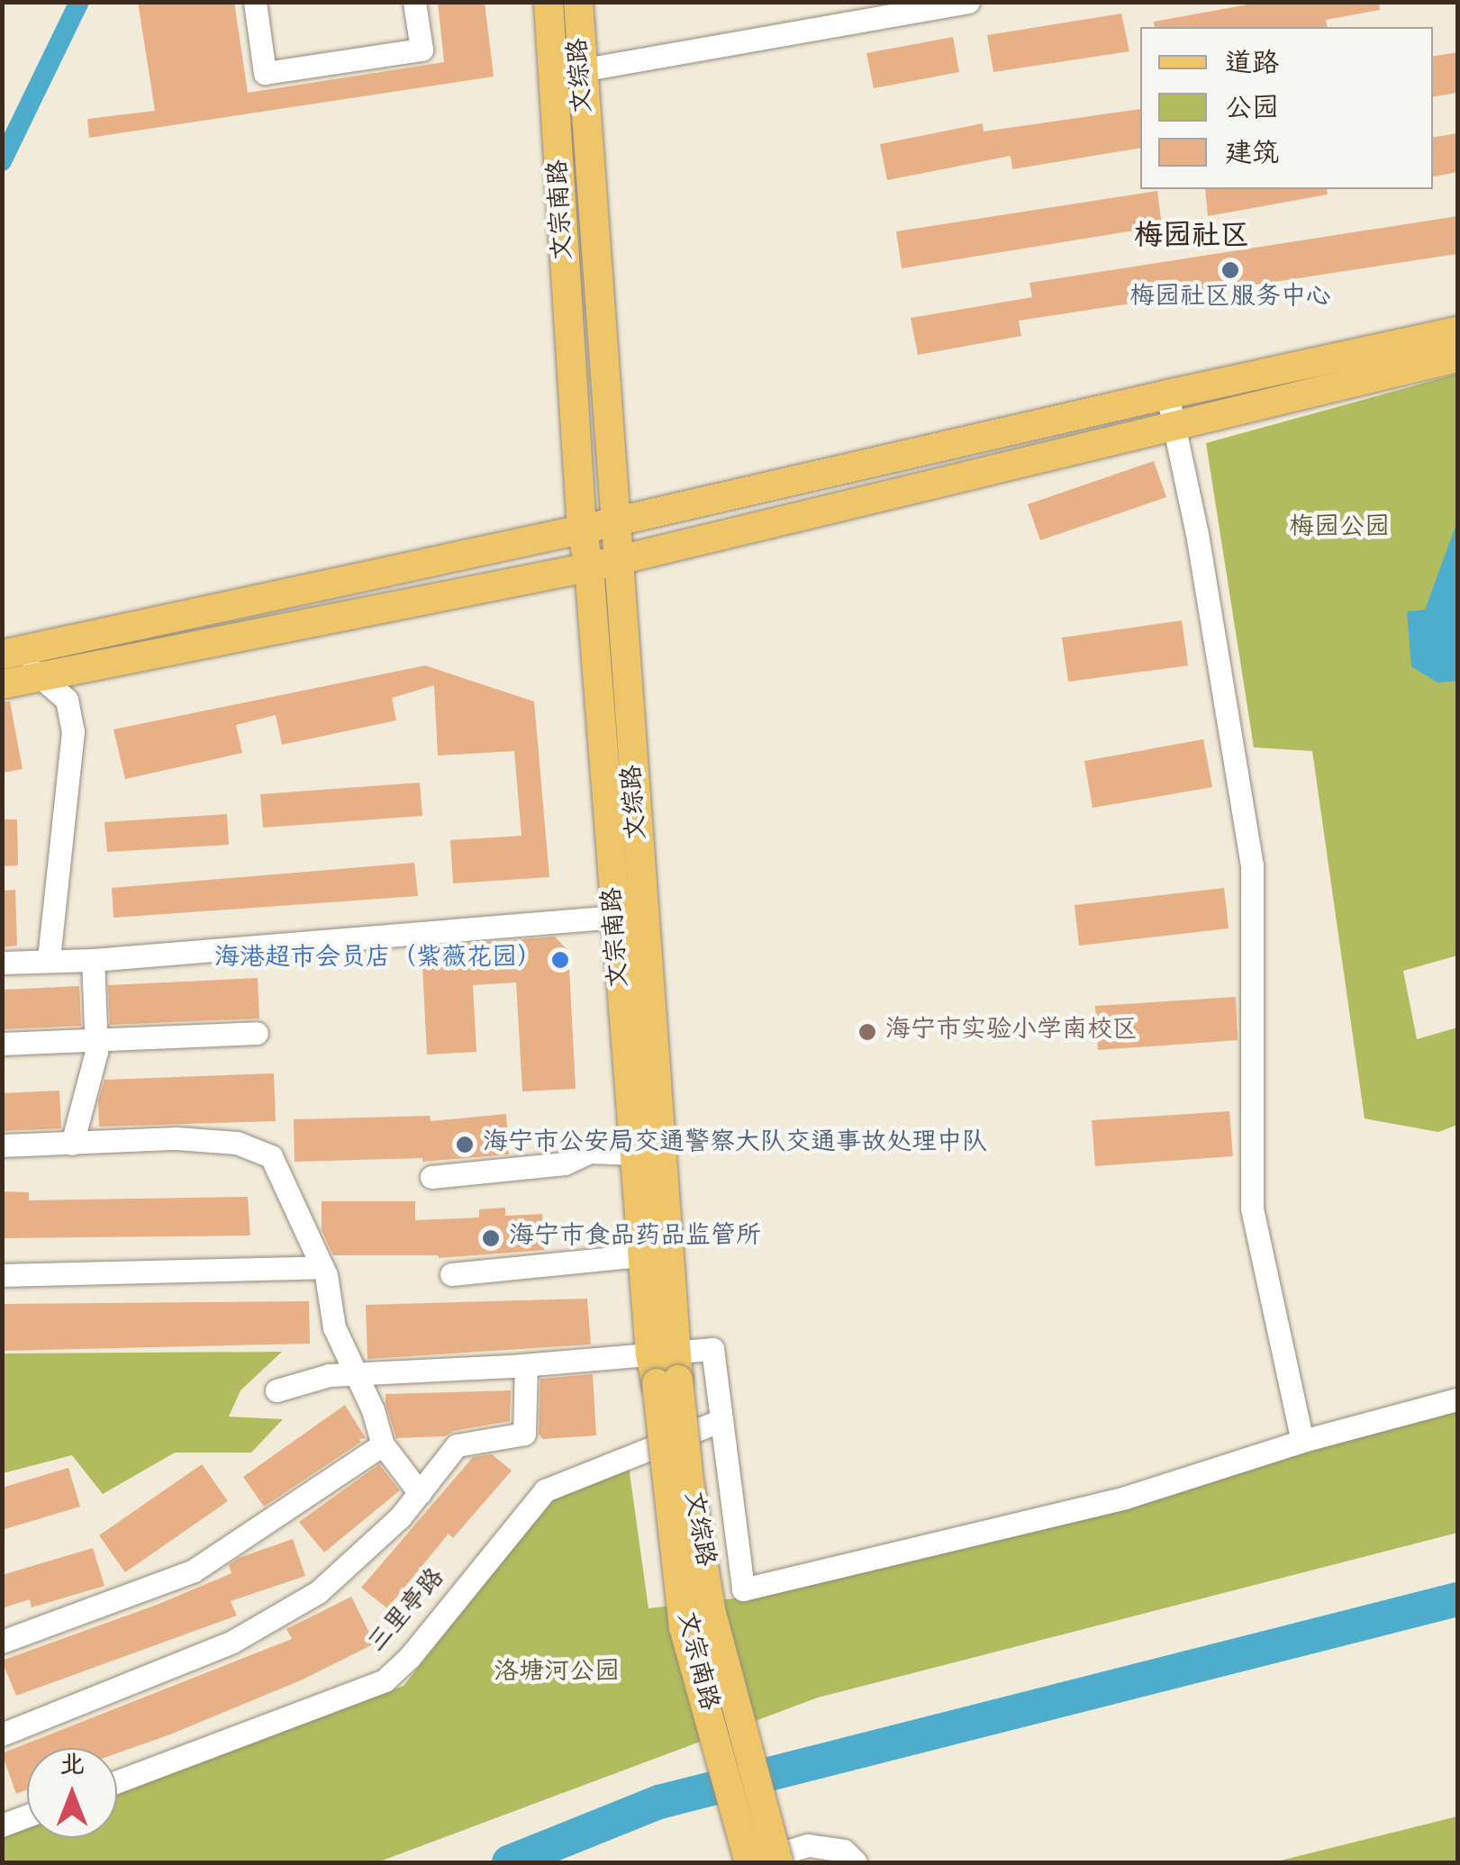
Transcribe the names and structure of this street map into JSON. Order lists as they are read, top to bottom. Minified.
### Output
{"streets":{"main road":["文综路","文宗南路"],"street":["三里亭路"]},"crossings":[["文综路","文宗南路"]],"districts":["梅园社区"],"parks":["梅园公园","洛塘河公园"],"places":["梅园社区服务中心","海港超市会员店（紫薇花园）","海宁市实验小学南校区","海宁市公安局交通警察大队交通事故处理中队","海宁市食品药品监管所"],"legend":["道路","公园","建筑"],"north":"top"}
